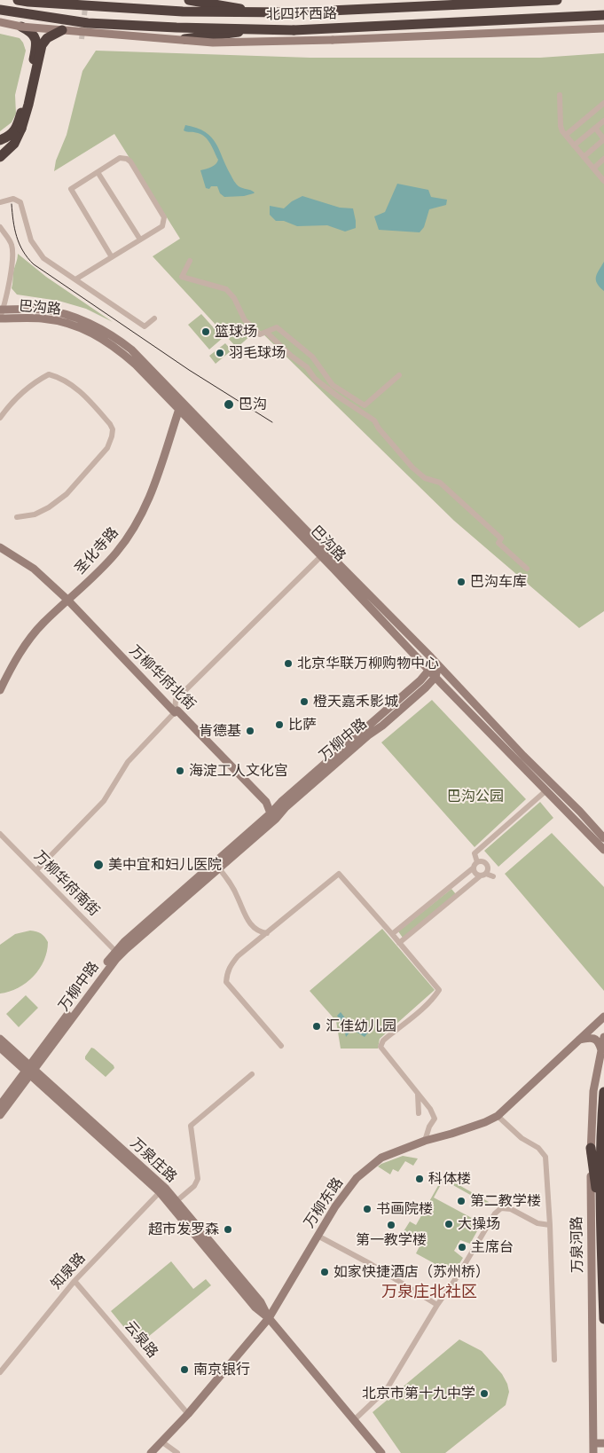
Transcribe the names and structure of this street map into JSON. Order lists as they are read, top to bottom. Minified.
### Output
{"streets":{"highway":["北四环西路","万泉河路"],"street":["巴沟路","圣化寺路","万柳华府北街","万柳中路","万柳华府南街","万泉庄路","万柳东路","知泉路","云泉路"]},"crossings":[["巴沟路","圣化寺路"],["巴沟路","万柳中路"],["圣化寺路","万柳华府北街"],["万柳华府北街","万柳中路"],["万柳中路","万柳华府南街"],["万柳中路","万泉庄路"],["万泉庄路","万柳东路"],["万泉庄路","知泉路"],["万柳东路","云泉路"],["知泉路","云泉路"]],"districts":["万泉庄北社区"],"parks":["巴沟公园"],"places":["篮球场","羽毛球场","巴沟","巴沟车库","北京华联万柳购物中心","橙天嘉禾影城","比萨","肯德基","海淀工人文化宫","美中宜和妇儿医院","汇佳幼儿园","科体楼","第二教学楼","书画院楼","大操场","第一教学楼","超市发罗森","主席台","如家快捷酒店（苏州桥）","南京银行","北京市第十九中学"]}
